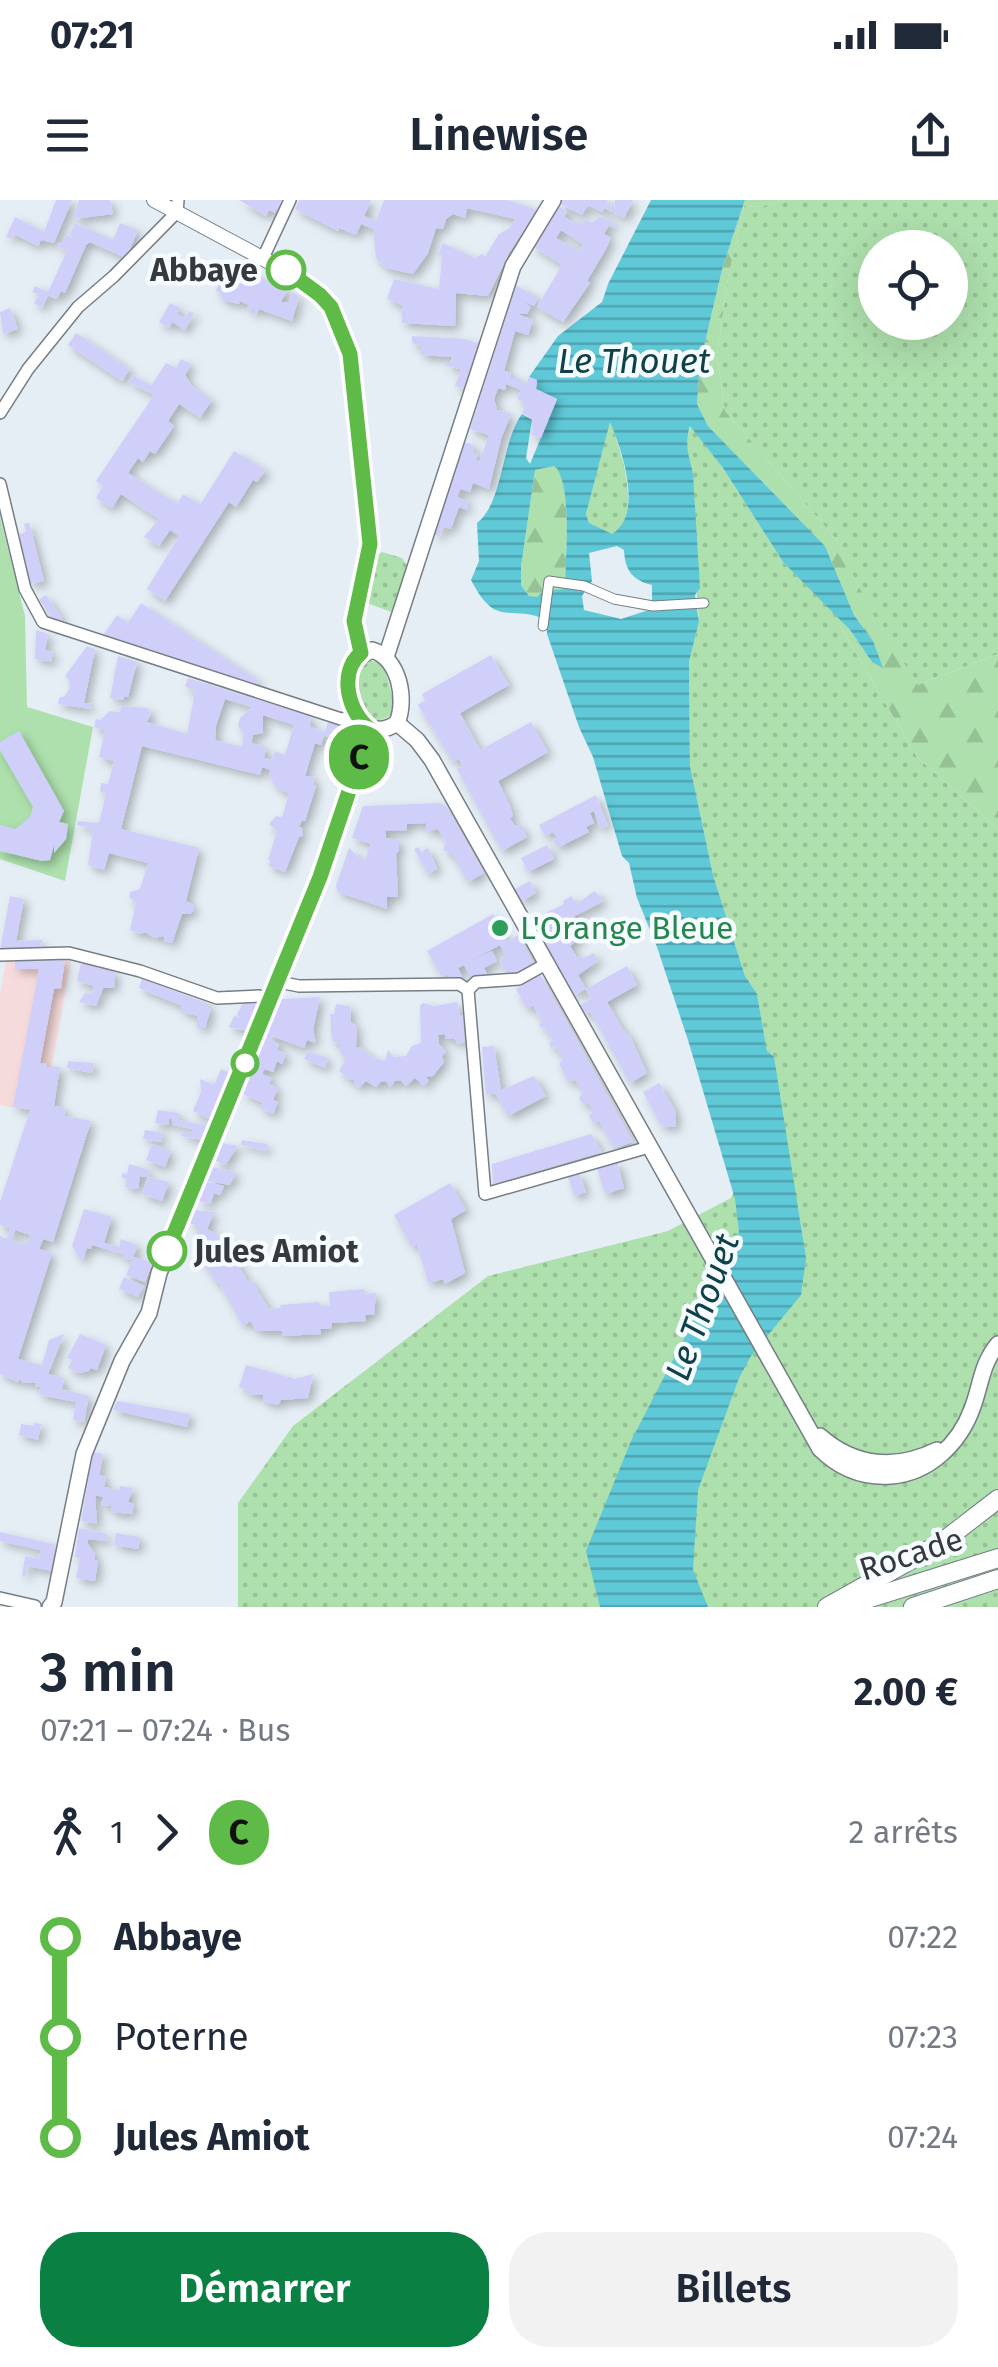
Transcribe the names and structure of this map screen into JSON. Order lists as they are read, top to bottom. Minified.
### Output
{"streets":{"highway":["Rocade"]},"water":["Le Thouet"],"places":["Abbaye","L'Orange Bleue","Jules Amiot"],"lines":["bus line C"],"page":{"status":"07:21","header":"Linewise","on_map":"C","heading":["3 min","07:21 – 07:24 · Bus","2.00 €"],"legs":["1","C","2 arrêts"],"list":[{"name":"Abbaye","value":"07:22"},{"name":"Poterne","value":"07:23"},{"name":"Jules Amiot","value":"07:24"}],"buttons":["Démarrer","Billets"]}}
